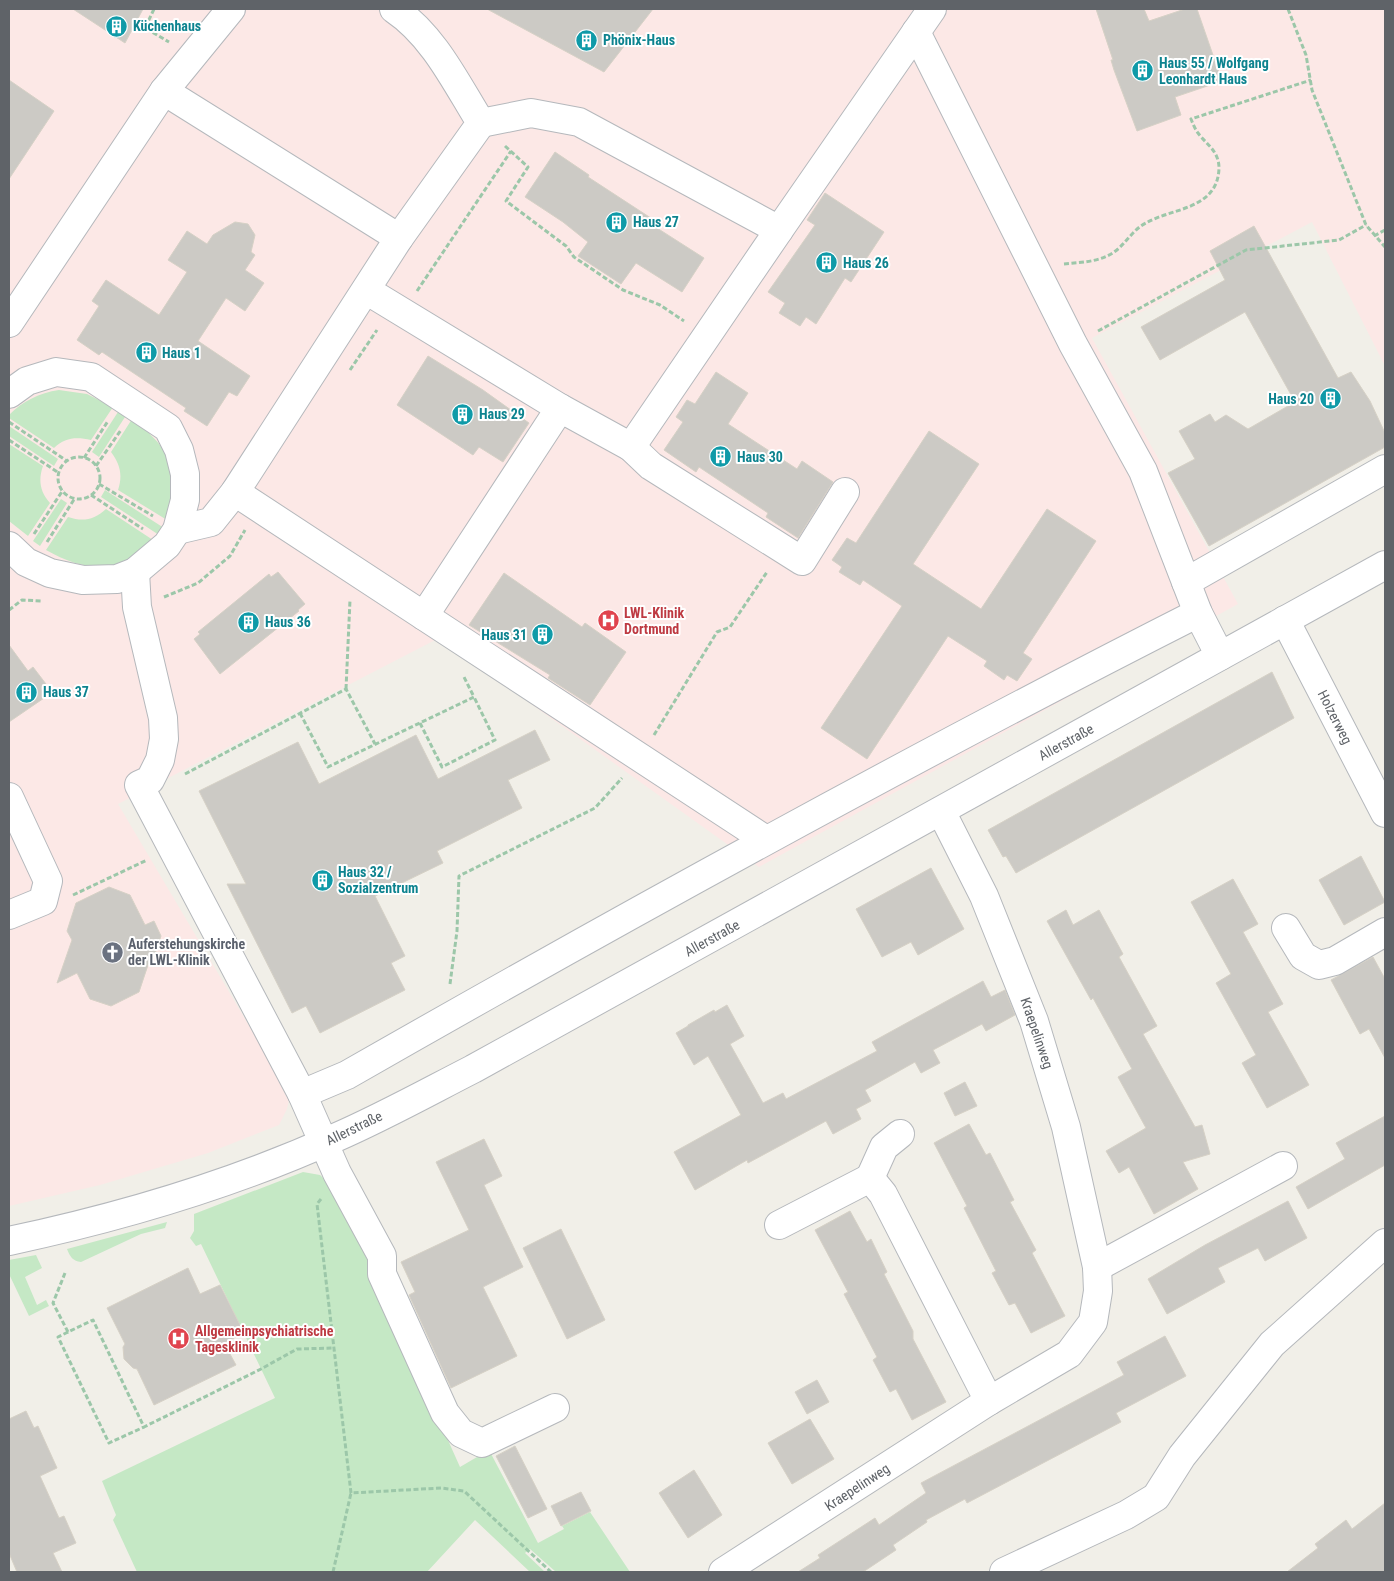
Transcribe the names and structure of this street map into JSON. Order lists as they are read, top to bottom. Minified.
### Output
{"streets":{"street":["Holzerweg","Allerstraße","Kraepelinweg"]},"crossings":[["Holzerweg","Allerstraße"],["Allerstraße","Kraepelinweg"]],"places":{"building":["Küchenhaus","Phönix-Haus","Haus 55 / Wolfgang Leonhardt Haus","Haus 27","Haus 26","Haus 1","Haus 20","Haus 29","Haus 30","Haus 36","Haus 31","Haus 37","Haus 32 / Sozialzentrum"],"hospital":["LWL-Klinik Dortmund","Allgemeinpsychiatrische Tagesklinik"],"church":["Auferstehungskirche der LWL-Klinik"]}}
